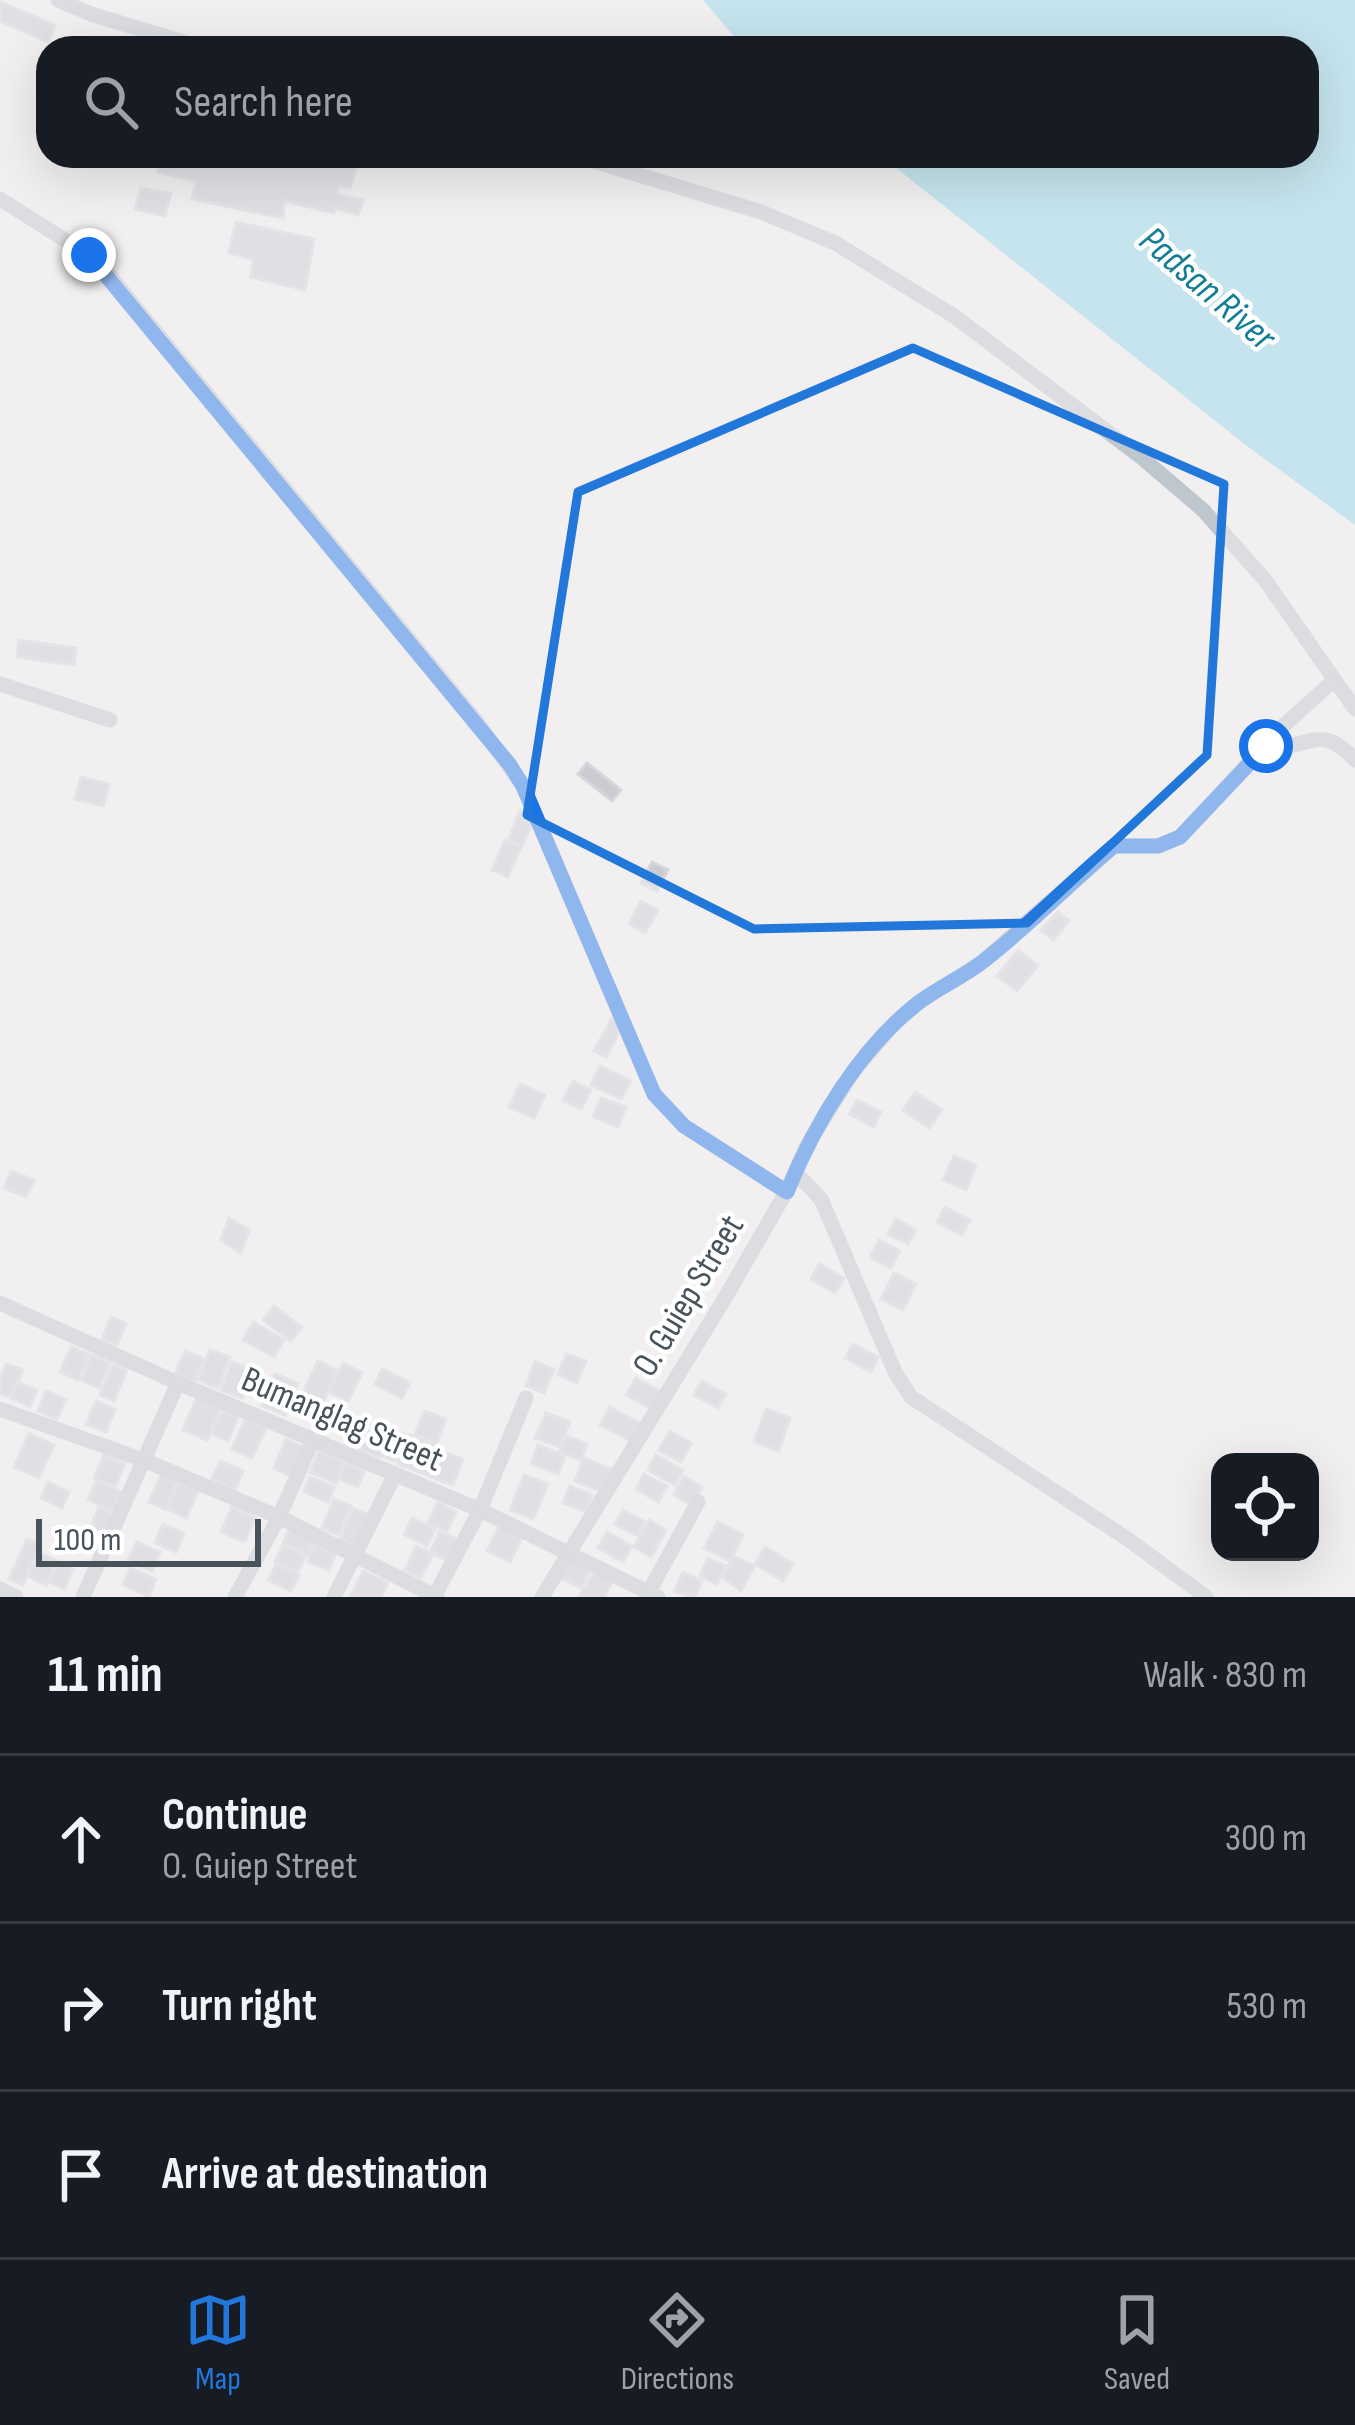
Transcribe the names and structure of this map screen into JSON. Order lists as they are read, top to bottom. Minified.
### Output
{"streets":{"street":["O. Guiep Street","Bumanglag Street"]},"crossings":[["O. Guiep Street","Bumanglag Street"]],"water":["Padsan River"],"scale_bar":"100 m","page":{"search":"Search here","scale":"100 m","heading":["11 min","Walk · 830 m"],"list":[["Continue","O. Guiep Street","300 m"],["Turn right","530 m"],"Arrive at destination"],"nav":["Map","Directions","Saved"]}}
